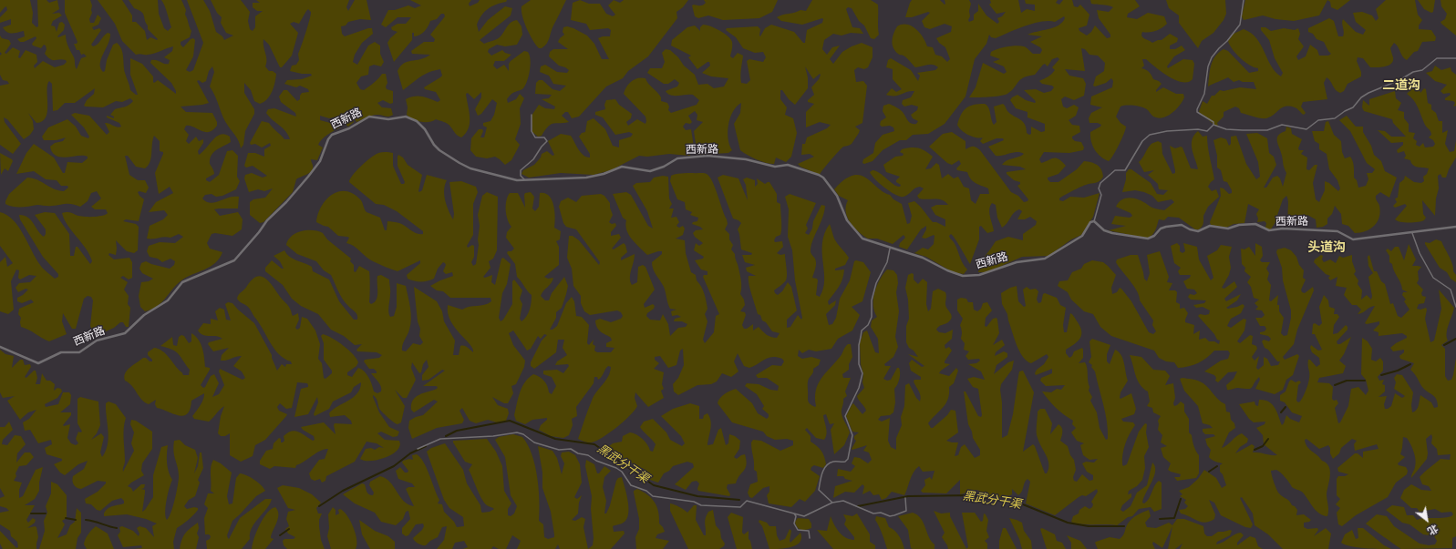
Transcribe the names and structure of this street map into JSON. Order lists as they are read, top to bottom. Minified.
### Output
{"streets":{"street":["西新路"]},"districts":["二道沟","头道沟"],"water":["黑武分干渠"],"north":"bottom right"}
